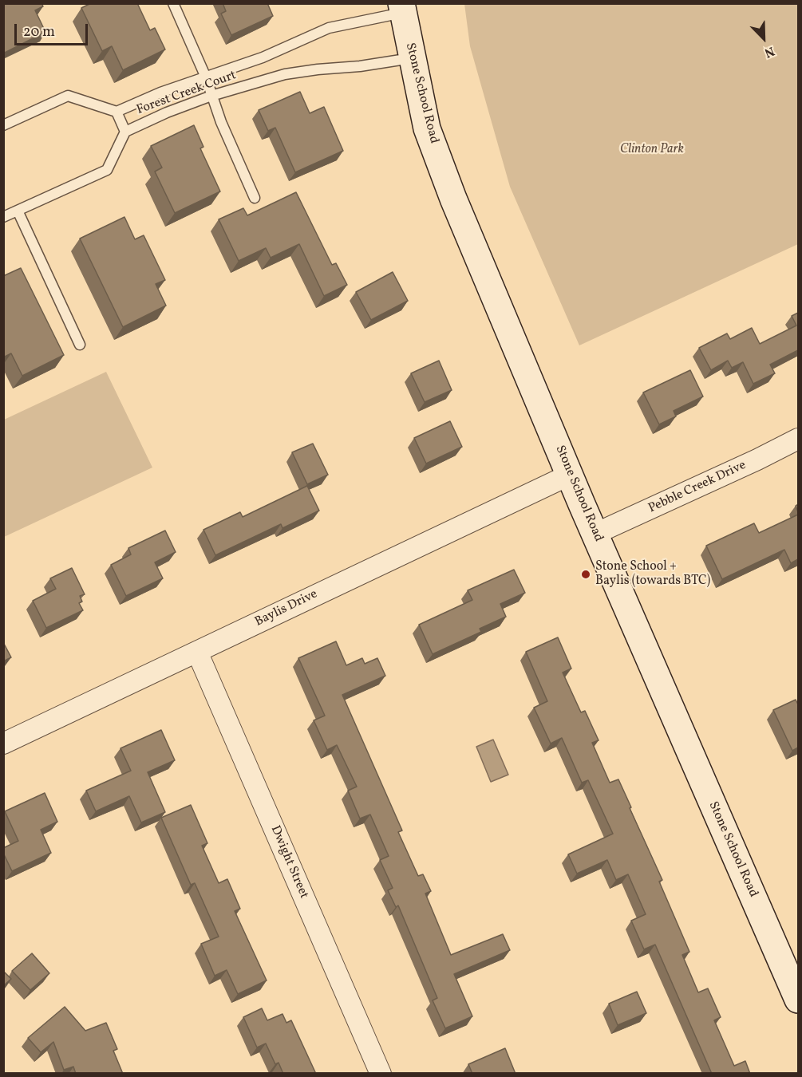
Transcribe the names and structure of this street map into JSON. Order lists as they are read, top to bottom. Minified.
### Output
{"streets":{"main road":["Stone School Road"],"street":["Pebble Creek Drive","Baylis Drive","Dwight Street"],"lane":["Forest Creek Court"]},"crossings":[["Forest Creek Court","Stone School Road"],["Stone School Road","Pebble Creek Drive"],["Stone School Road","Baylis Drive"],["Baylis Drive","Dwight Street"]],"parks":["Clinton Park"],"places":["Stone School + Baylis (towards BTC)"],"scale_bar":"20 m","north":"bottom right"}
